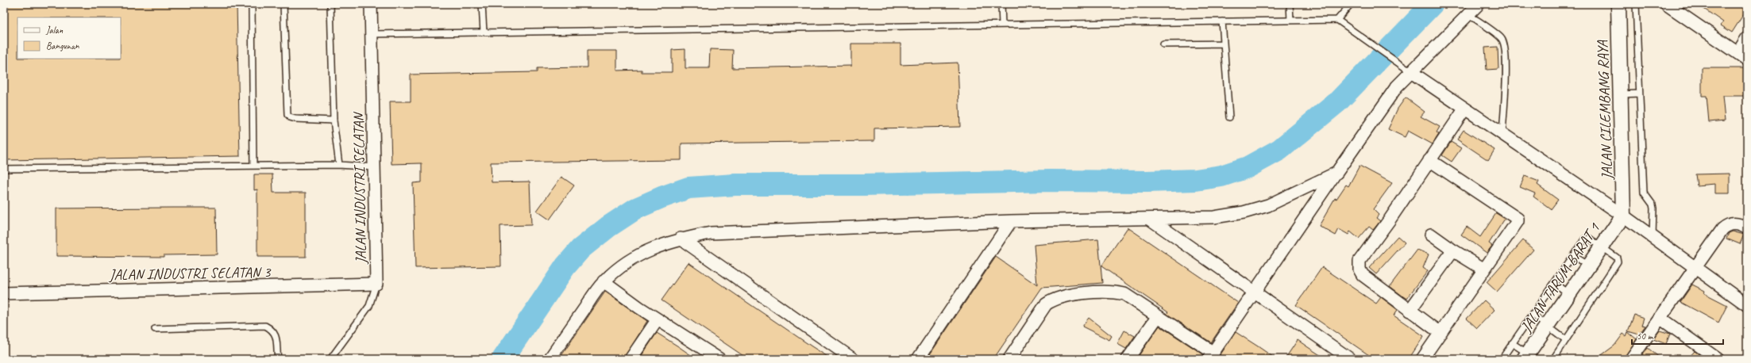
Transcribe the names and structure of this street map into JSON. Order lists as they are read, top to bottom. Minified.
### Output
{"streets":{"street":["JALAN CILEMBANG RAYA","JALAN INDUSTRI SELATAN","JALAN INDUSTRI SELATAN 3","JALAN TARUM BARAT 1"]},"crossings":[["JALAN CILEMBANG RAYA","JALAN TARUM BARAT 1"],["JALAN INDUSTRI SELATAN","JALAN INDUSTRI SELATAN 3"]],"legend":["Jalan","Bangunan"],"scale_bar":"50 m"}
